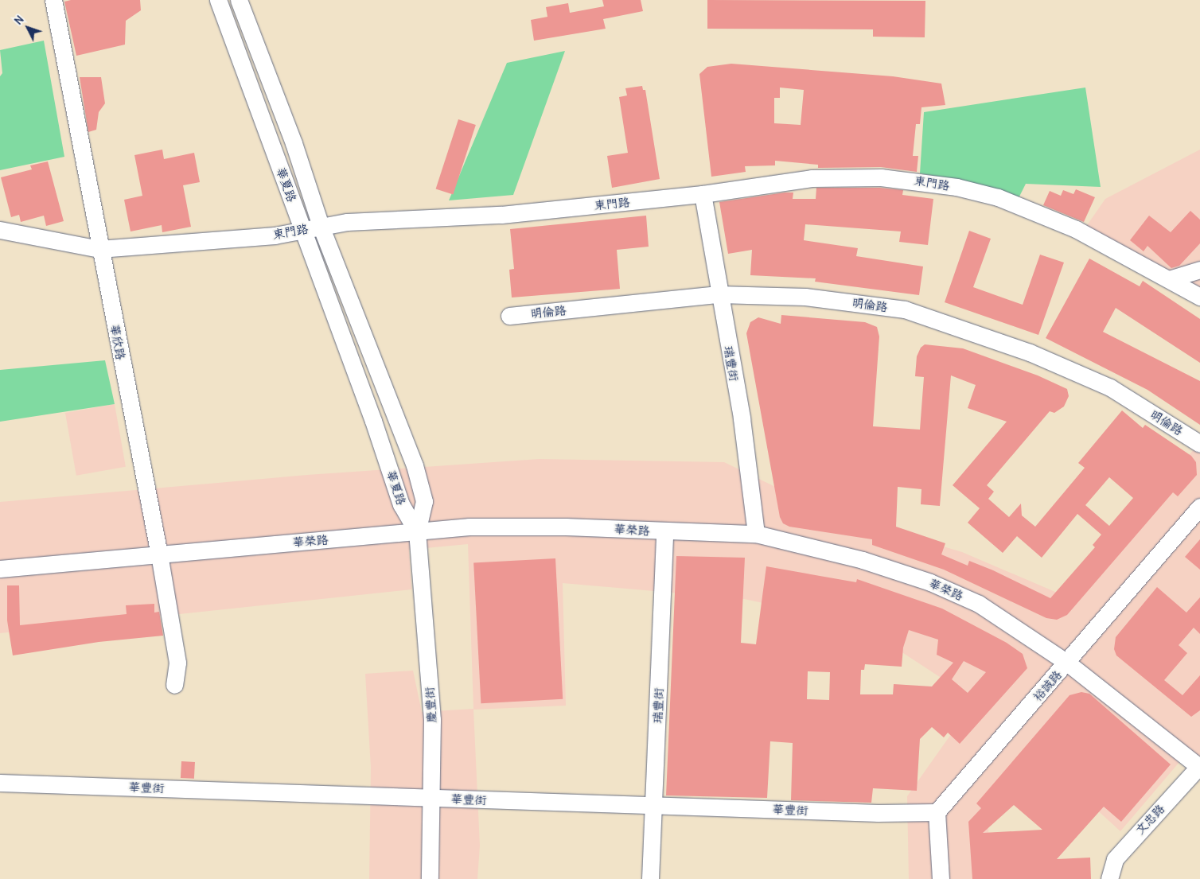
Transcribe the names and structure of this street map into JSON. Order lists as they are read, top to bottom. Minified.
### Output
{"streets":{"street":["東門路","華夏路","明倫路","華欣路","瑞豐街","華榮路","裕誠路","慶豐街","華豐街","文忠路"]},"crossings":[["東門路","華夏路"],["東門路","華欣路"],["東門路","瑞豐街"],["華夏路","華榮路"],["華夏路","慶豐街"],["明倫路","瑞豐街"],["華欣路","華榮路"],["瑞豐街","華榮路"],["瑞豐街","華豐街"],["華榮路","裕誠路"],["華榮路","慶豐街"],["華榮路","文忠路"],["裕誠路","華豐街"],["慶豐街","華豐街"]],"north":"top left"}
